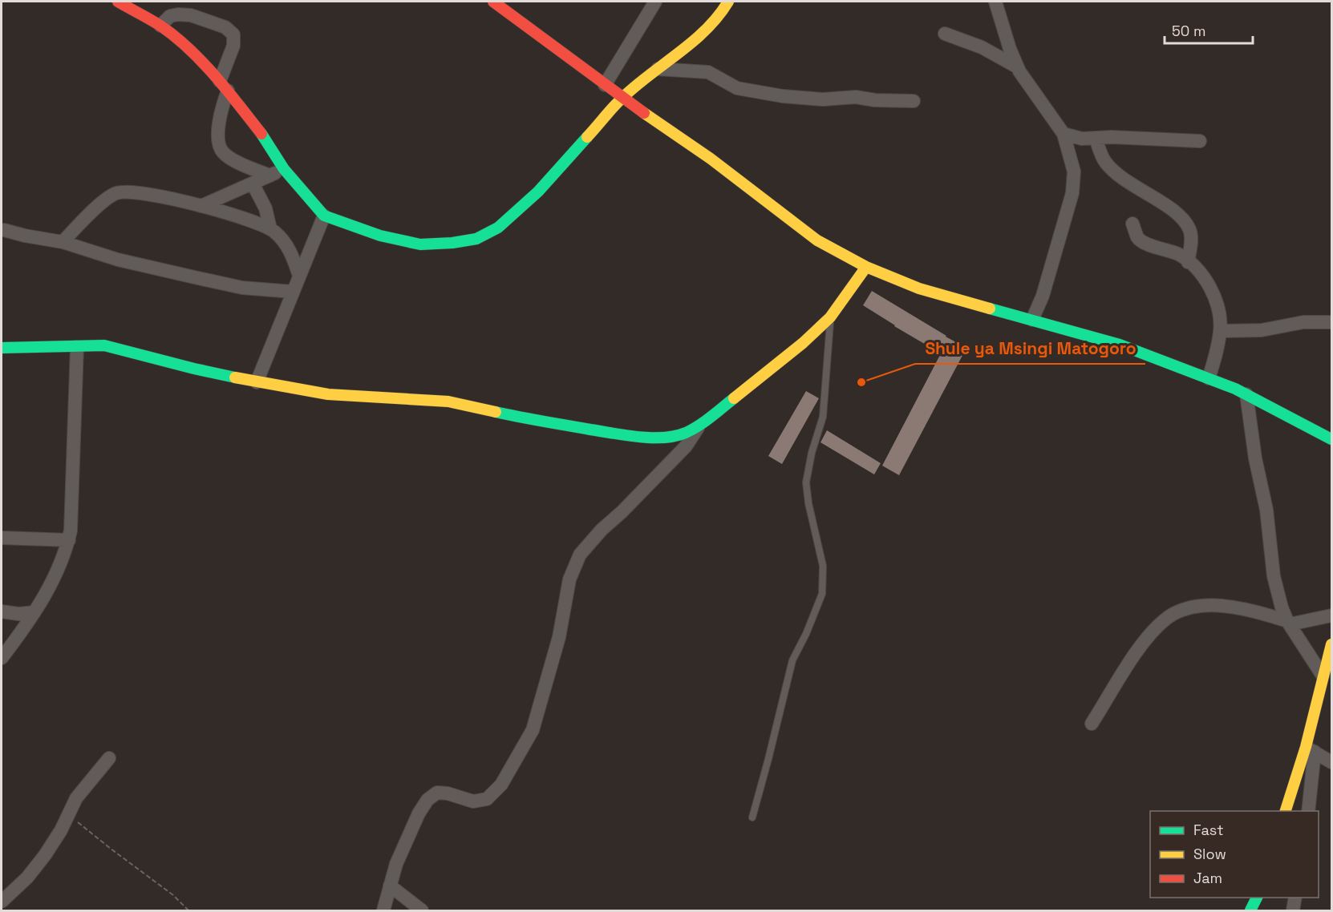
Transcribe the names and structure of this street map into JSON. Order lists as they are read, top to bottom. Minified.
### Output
{"places":["Shule ya Msingi Matogoro"],"legend":["Fast","Slow","Jam"],"scale_bar":"50 m"}
